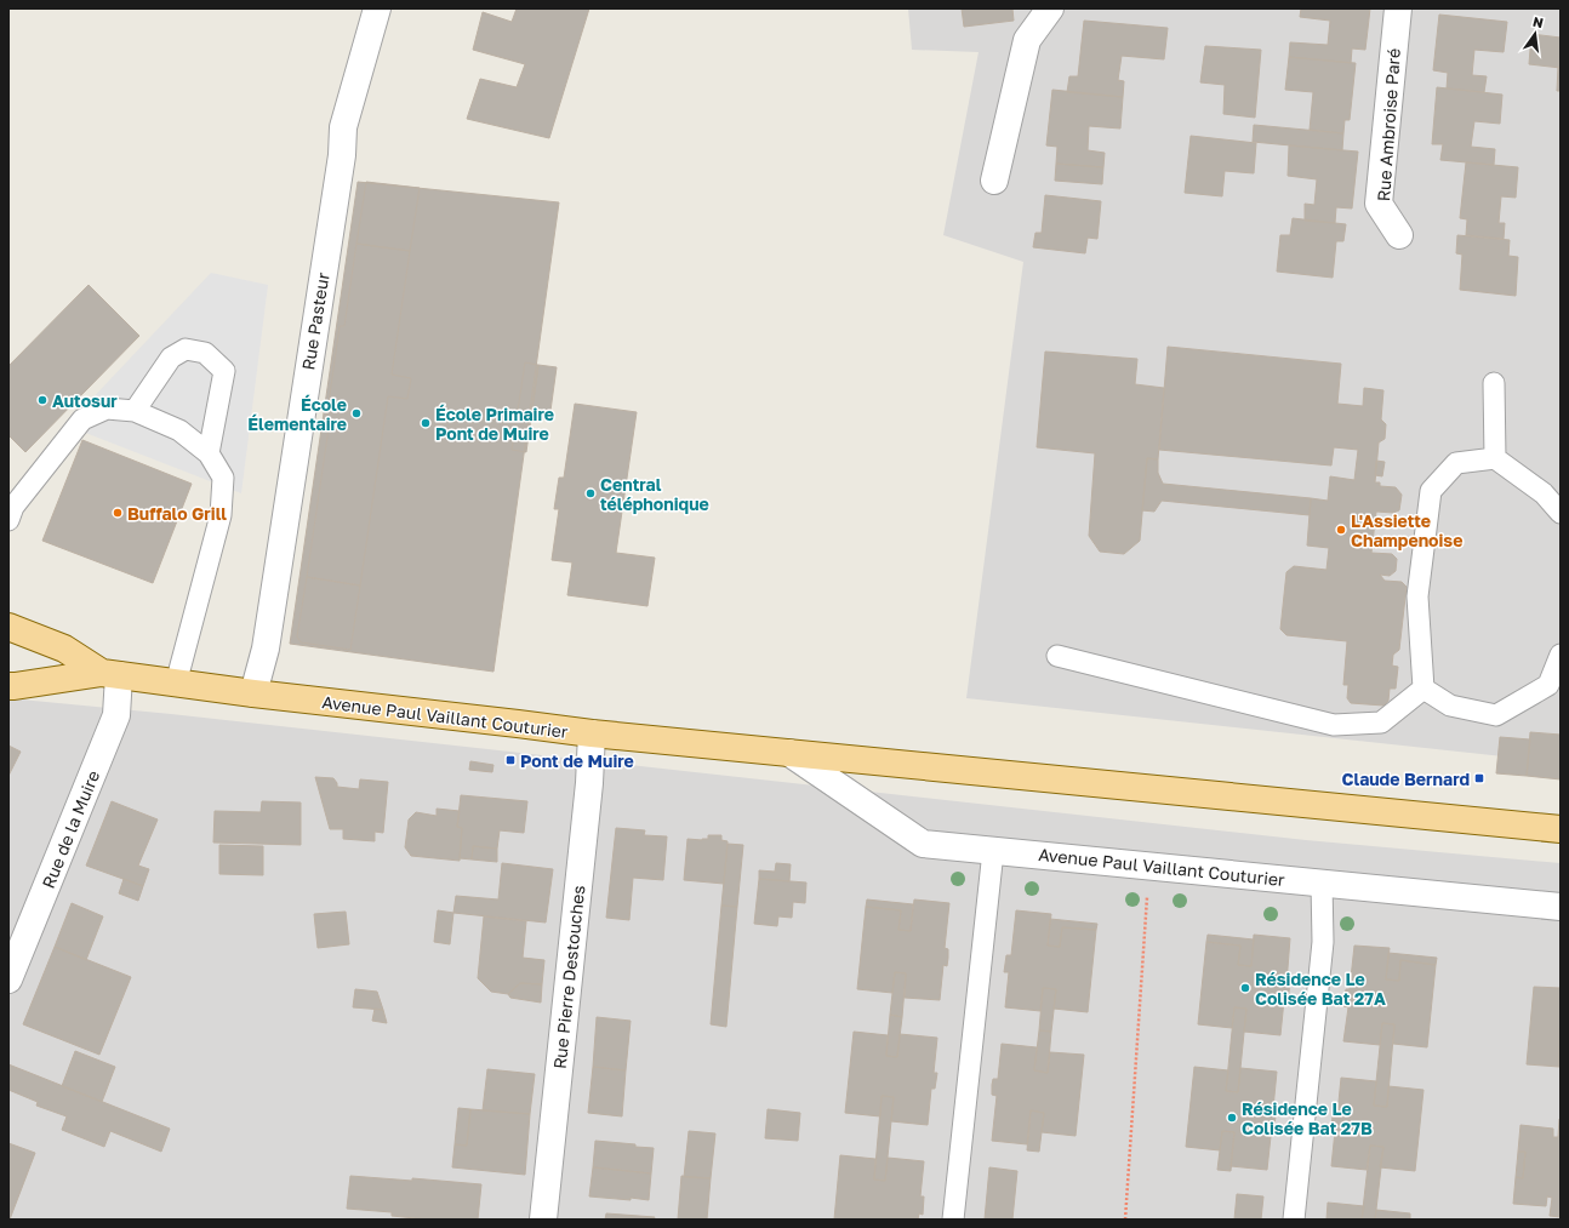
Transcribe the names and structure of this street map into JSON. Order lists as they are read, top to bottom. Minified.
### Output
{"streets":{"main road":["Avenue Paul Vaillant Couturier"],"street":["Rue Ambroise Paré","Rue Pasteur","Rue de la Muire","Rue Pierre Destouches"]},"crossings":[["Rue Pasteur","Avenue Paul Vaillant Couturier"],["Avenue Paul Vaillant Couturier","Rue de la Muire"],["Avenue Paul Vaillant Couturier","Rue Pierre Destouches"]],"places":{"other":["Autosur","École Élementaire","École Primaire Pont de Muire","Central téléphonique","Buffalo Grill","L'Assiette Champenoise","Résidence Le Colisée Bat 27A","Résidence Le Colisée Bat 27B"],"transit":["Pont de Muire","Claude Bernard"]},"north":"top"}
